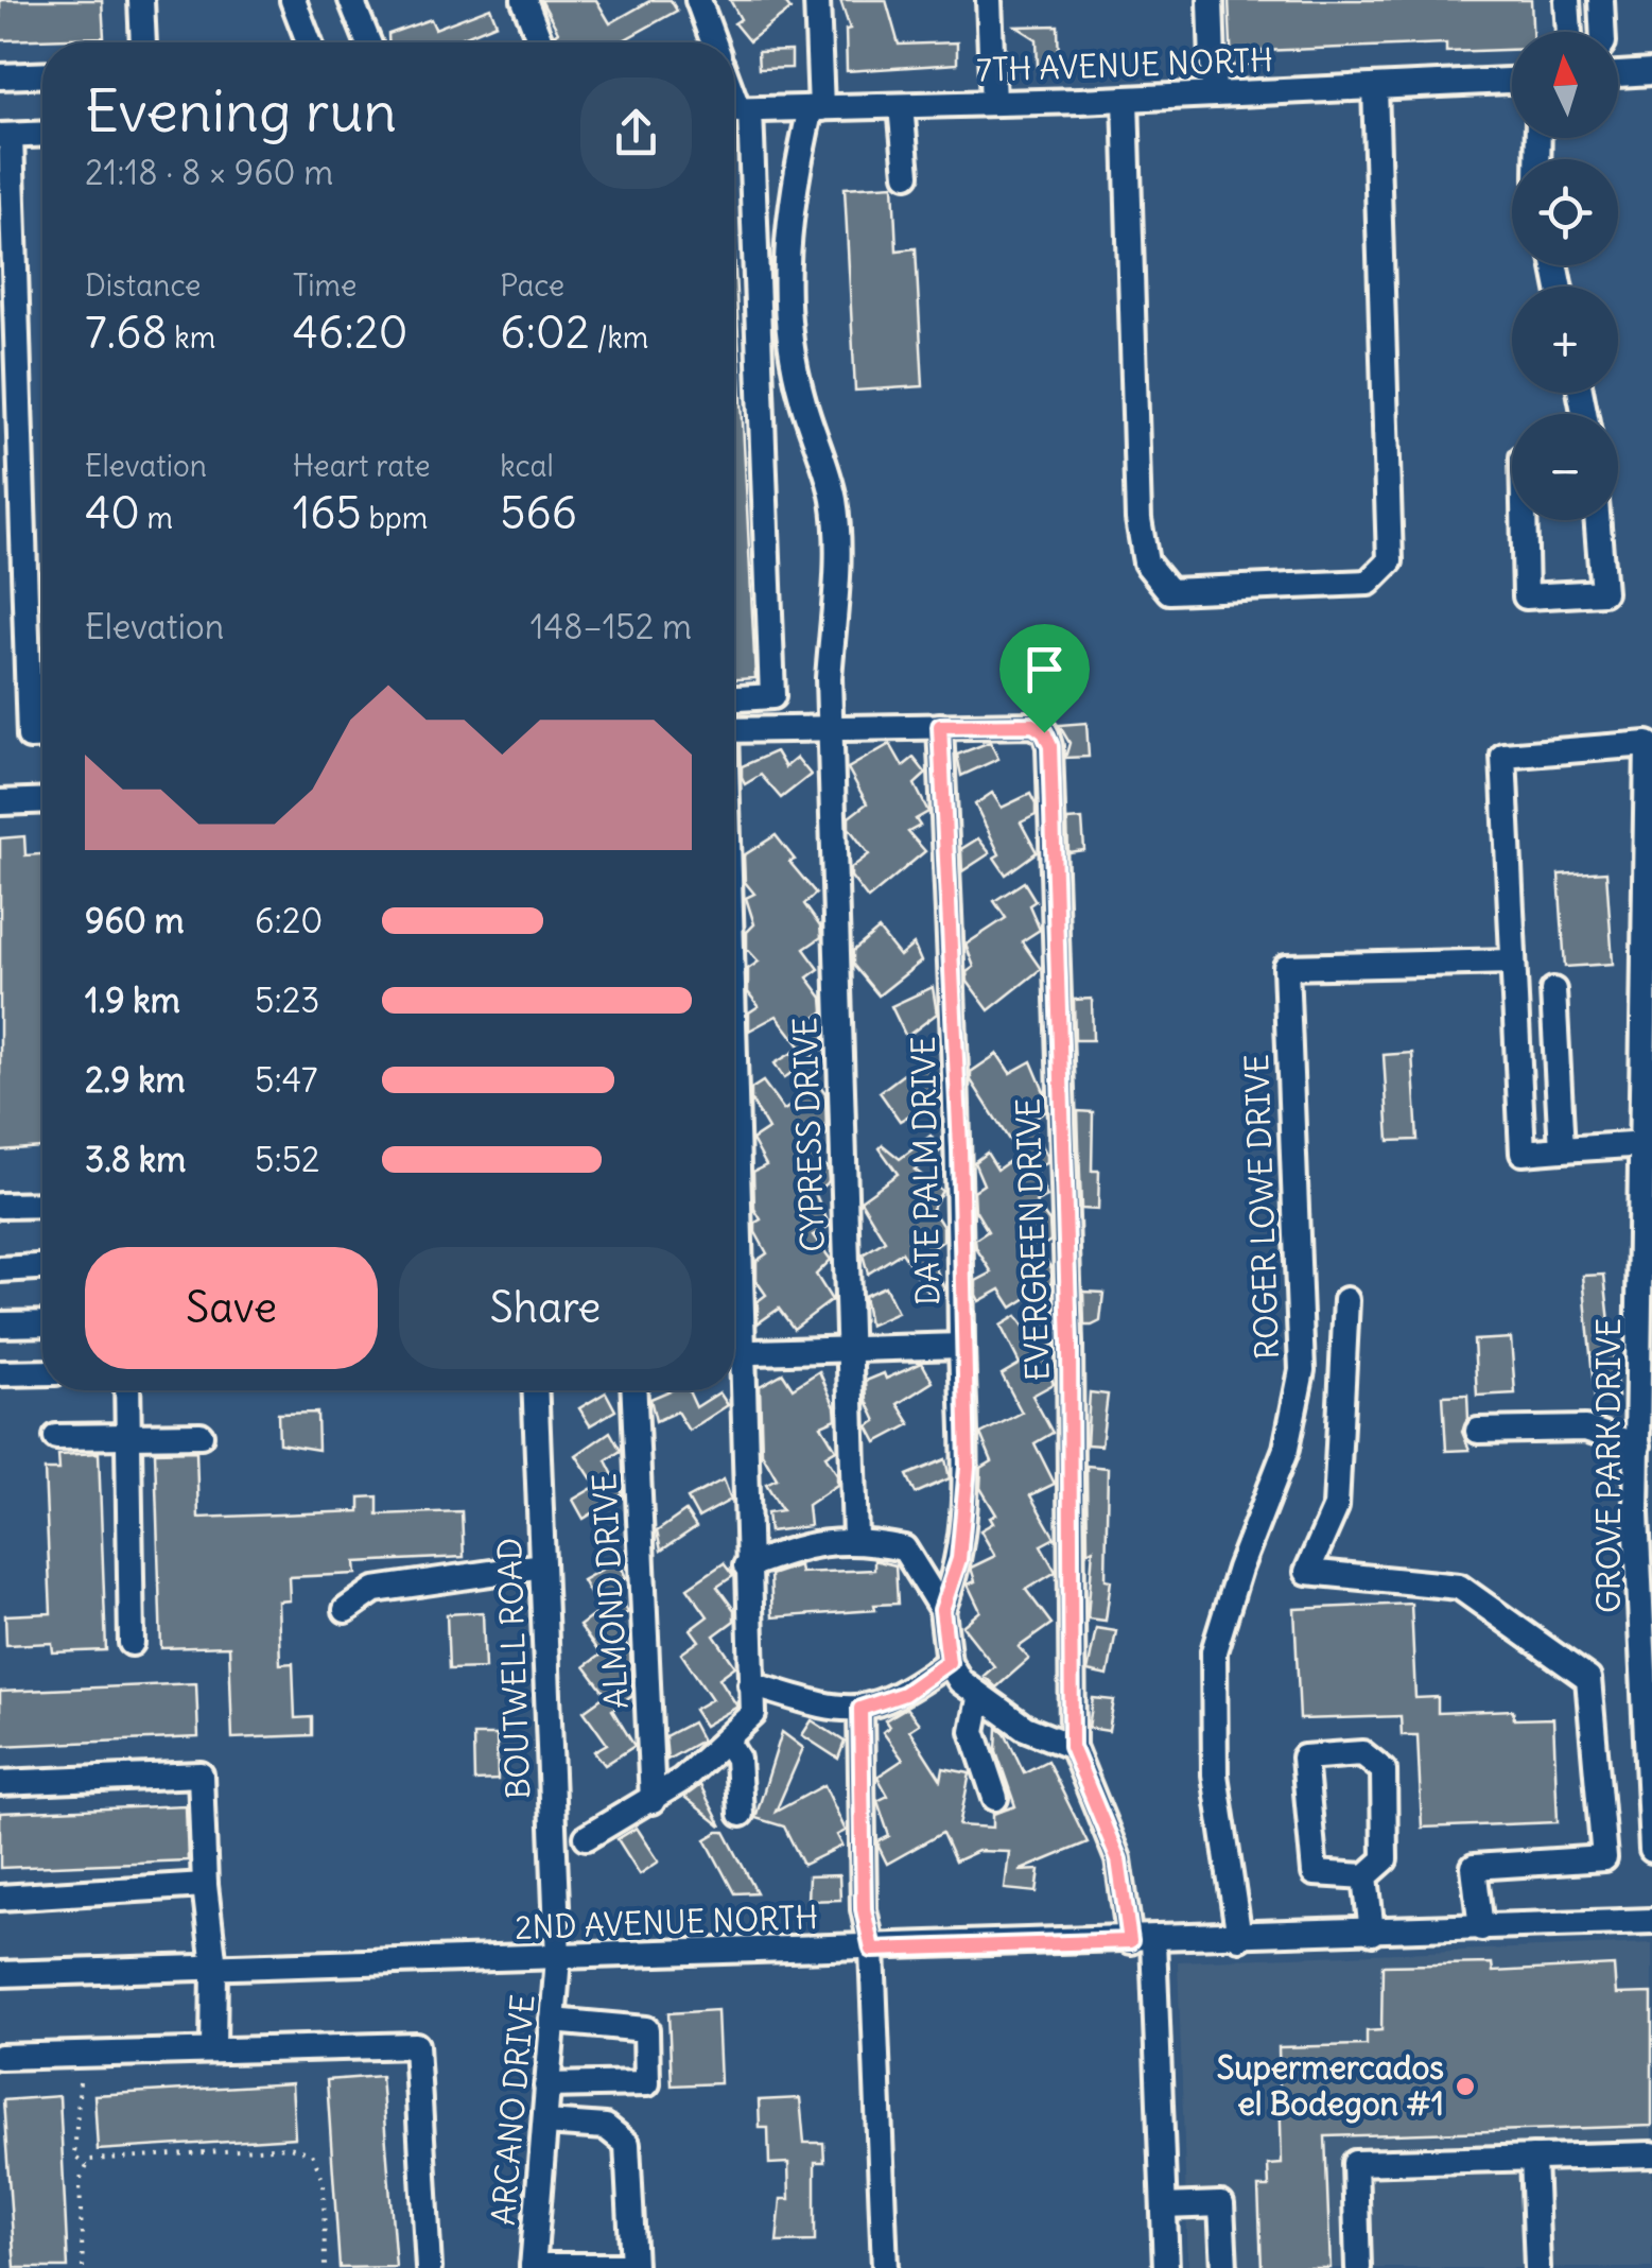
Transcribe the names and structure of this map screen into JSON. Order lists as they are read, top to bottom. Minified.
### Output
{"streets":{"street":["7TH AVENUE NORTH","CYPRESS DRIVE","DATE PALM DRIVE","ROGER LOWE DRIVE","EVERGREEN DRIVE","GROVE PARK DRIVE","ALMOND DRIVE","BOUTWELL ROAD","2ND AVENUE NORTH","ARCANO DRIVE"]},"crossings":[["7TH AVENUE NORTH","CYPRESS DRIVE"],["CYPRESS DRIVE","DATE PALM DRIVE"],["DATE PALM DRIVE","EVERGREEN DRIVE"],["ROGER LOWE DRIVE","GROVE PARK DRIVE"],["ROGER LOWE DRIVE","2ND AVENUE NORTH"],["BOUTWELL ROAD","2ND AVENUE NORTH"],["BOUTWELL ROAD","ARCANO DRIVE"],["2ND AVENUE NORTH","ARCANO DRIVE"]],"places":["Supermercados el Bodegon #1"],"north":"top","page":{"map_buttons":["+","−"],"heading":["Evening run","21:18 · 8 × 960 m"],"stats":[["Distance","7.68 km"],["Time","46:20"],["Pace","6:02 /km"],["Elevation","40 m"],["Heart rate","165 bpm"],["kcal","566"]],"chart":["Elevation","148–152 m"],"list":[{"name":"960 m","note":"6:20"},{"name":"1.9 km","note":"5:23"},{"name":"2.9 km","note":"5:47"},{"name":"3.8 km","note":"5:52"}],"buttons":["Save","Share"]}}
